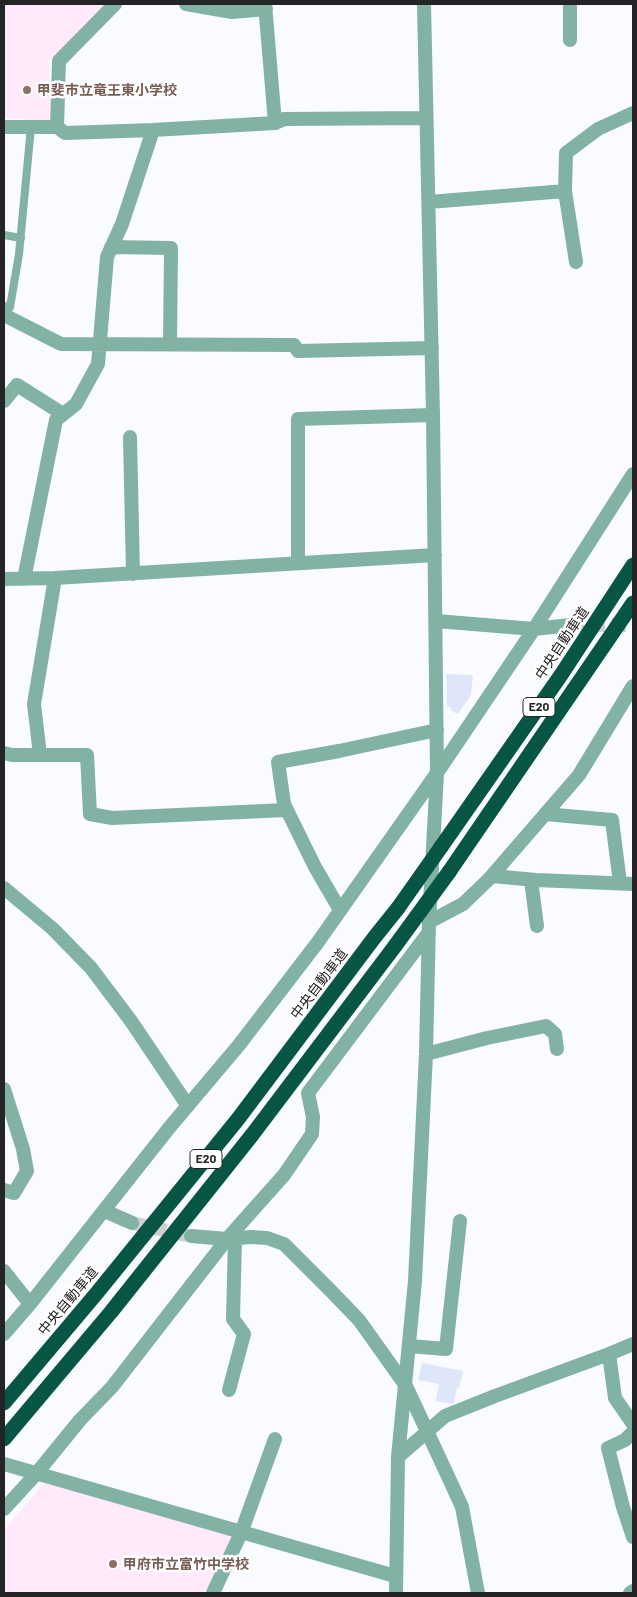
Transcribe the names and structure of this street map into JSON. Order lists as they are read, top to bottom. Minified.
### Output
{"streets":{"highway":["中央自動車道","E20"]},"places":["甲斐市立竜王東小学校","甲府市立富竹中学校"]}
